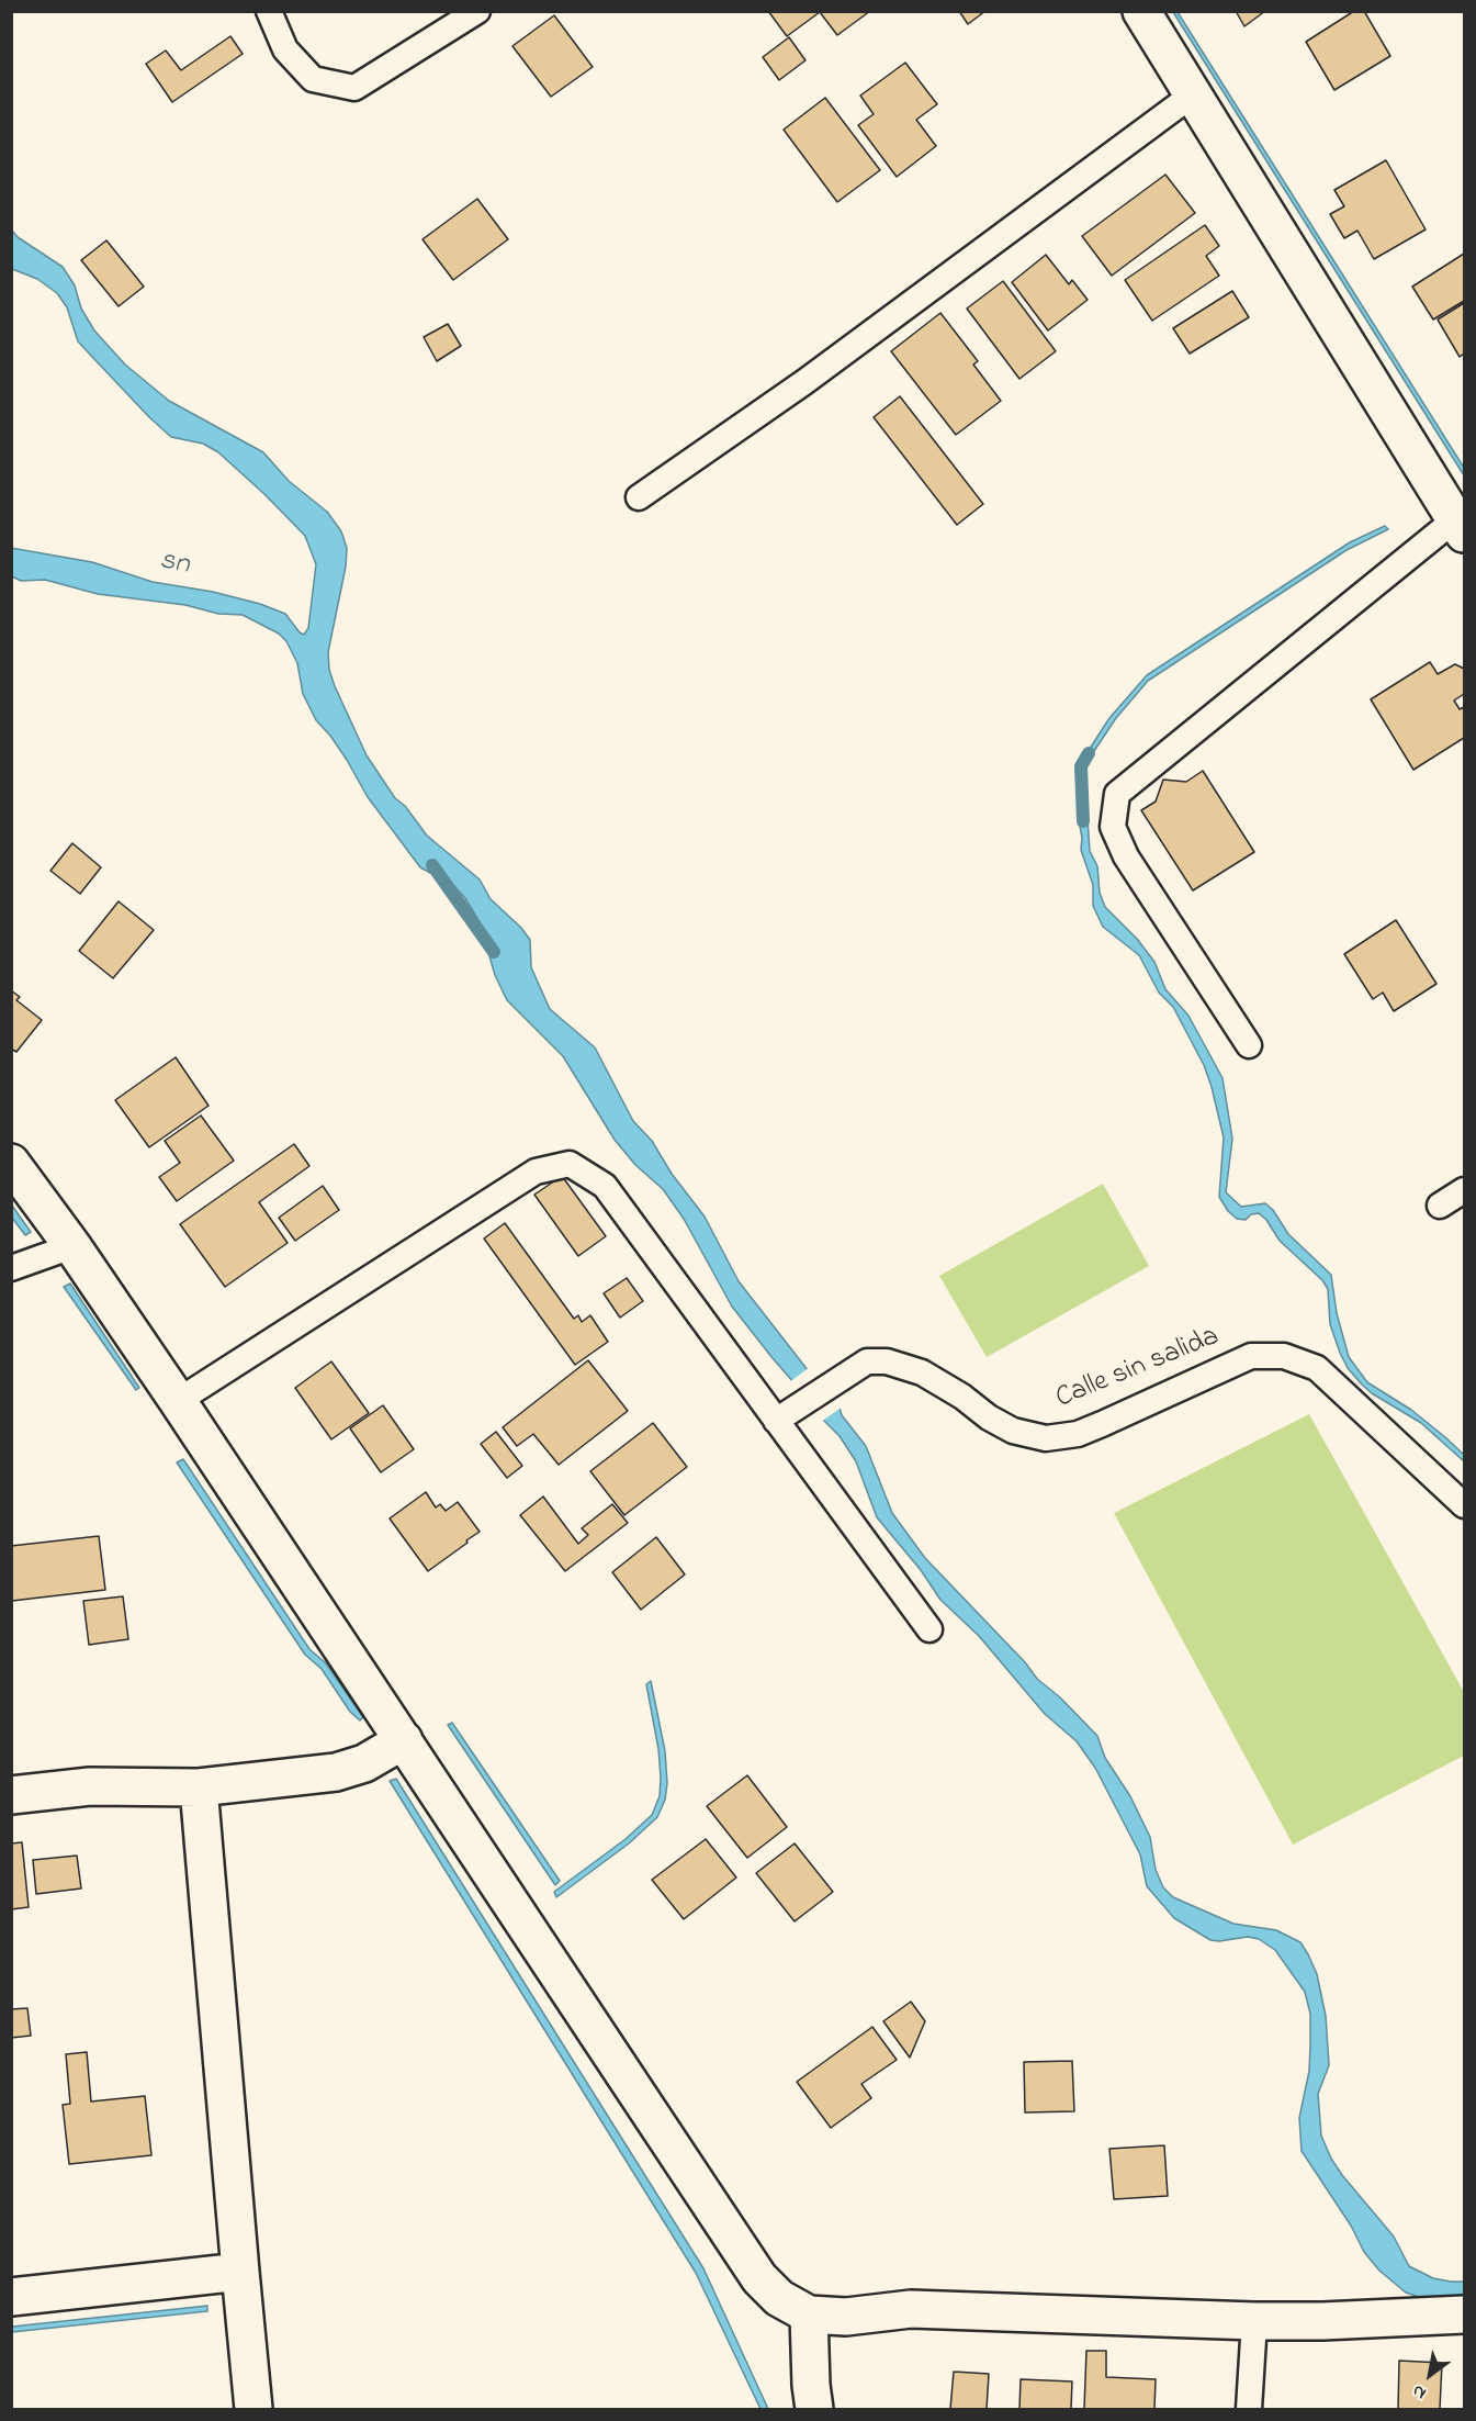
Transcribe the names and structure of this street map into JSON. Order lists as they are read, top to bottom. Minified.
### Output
{"streets":{"lane":["Calle sin salida"]},"water":["sn"],"north":"bottom left"}
